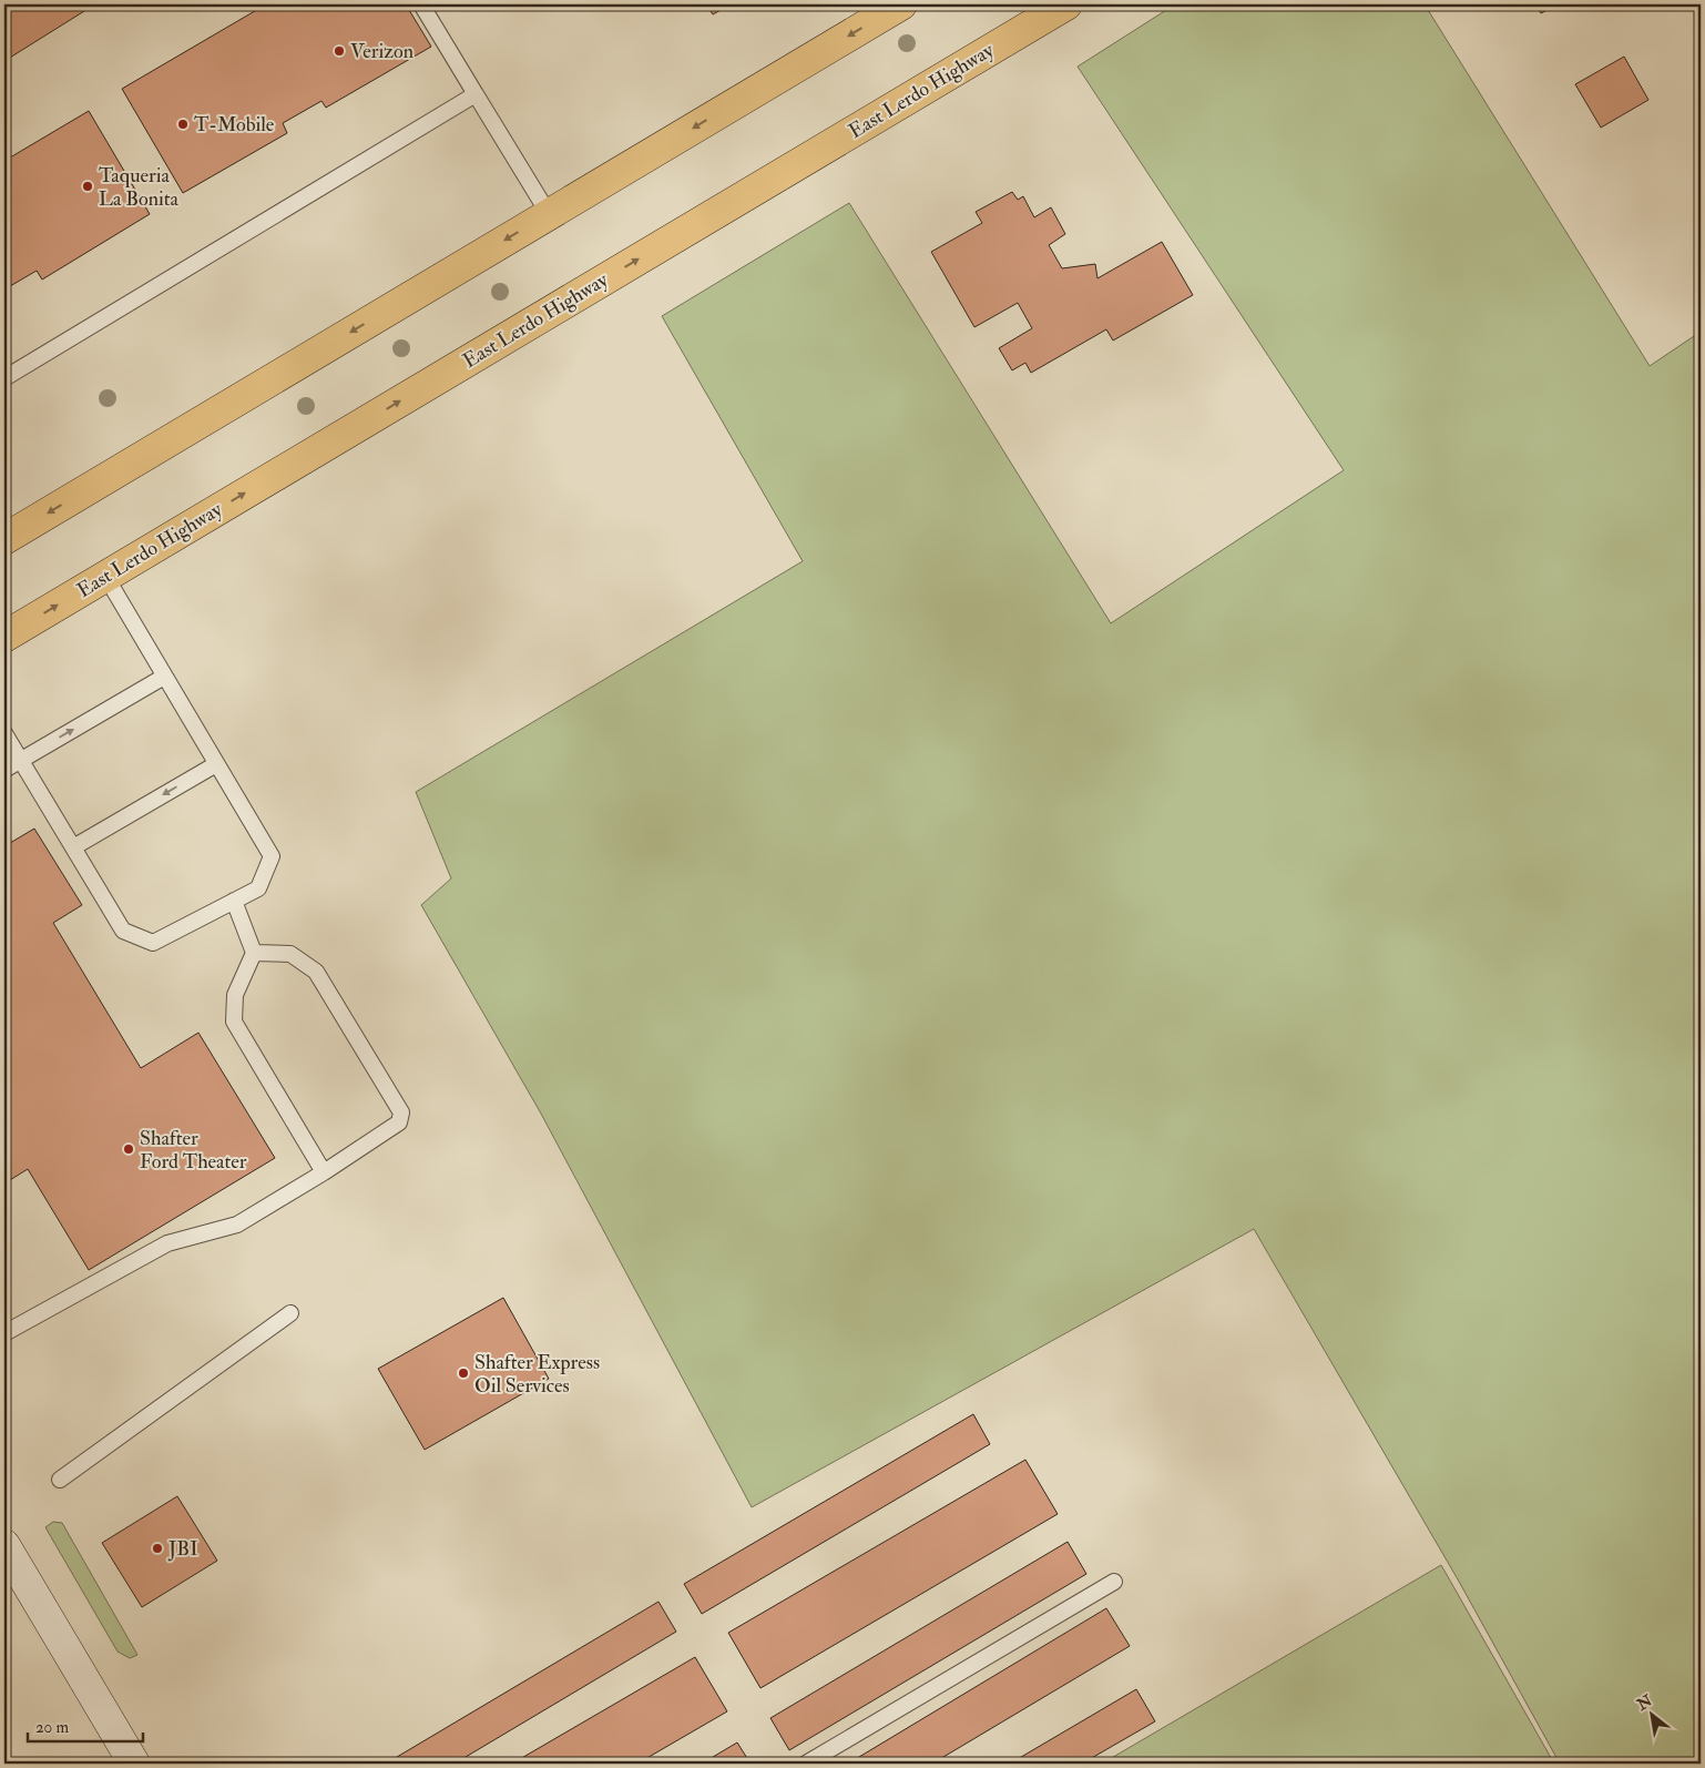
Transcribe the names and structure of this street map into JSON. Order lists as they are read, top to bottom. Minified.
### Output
{"streets":{"main road":["East Lerdo Highway"]},"places":["Verizon","T-Mobile","Taqueria La Bonita","Shafter Ford Theater","Shafter Express Oil Services","JBI"],"scale_bar":"20 m","north":"top left"}
